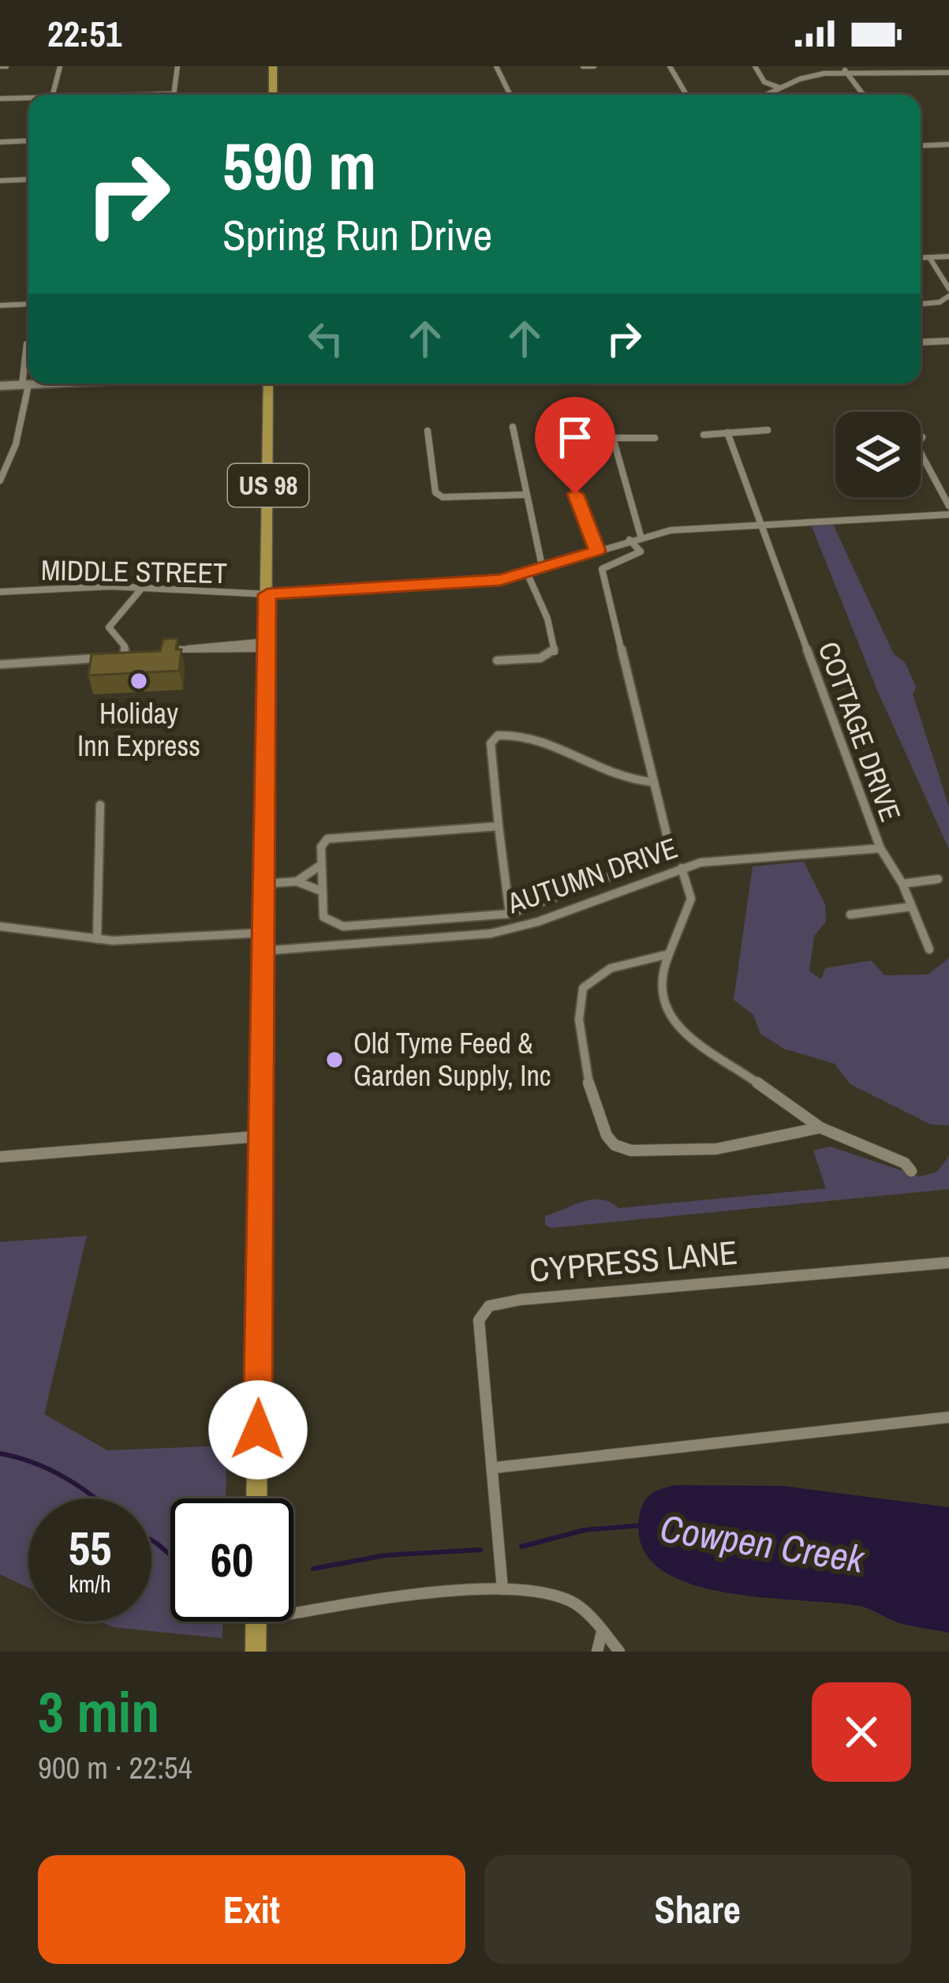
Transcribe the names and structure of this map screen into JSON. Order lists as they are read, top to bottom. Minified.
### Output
{"streets":{"main road":["US 98"],"street":["MIDDLE STREET","COTTAGE DRIVE","AUTUMN DRIVE","CYPRESS LANE"]},"crossings":[["US 98","MIDDLE STREET"],["US 98","AUTUMN DRIVE"],["MIDDLE STREET","COTTAGE DRIVE"],["COTTAGE DRIVE","AUTUMN DRIVE"]],"water":["Cowpen Creek"],"places":["Holiday Inn Express","Old Tyme Feed & Garden Supply, Inc"],"page":{"status":"22:51","turn":["590 m","Spring Run Drive"],"speed":"55 km/h","limit":"60","heading":["3 min","900 m · 22:54"],"buttons":["Exit","Share"]}}
